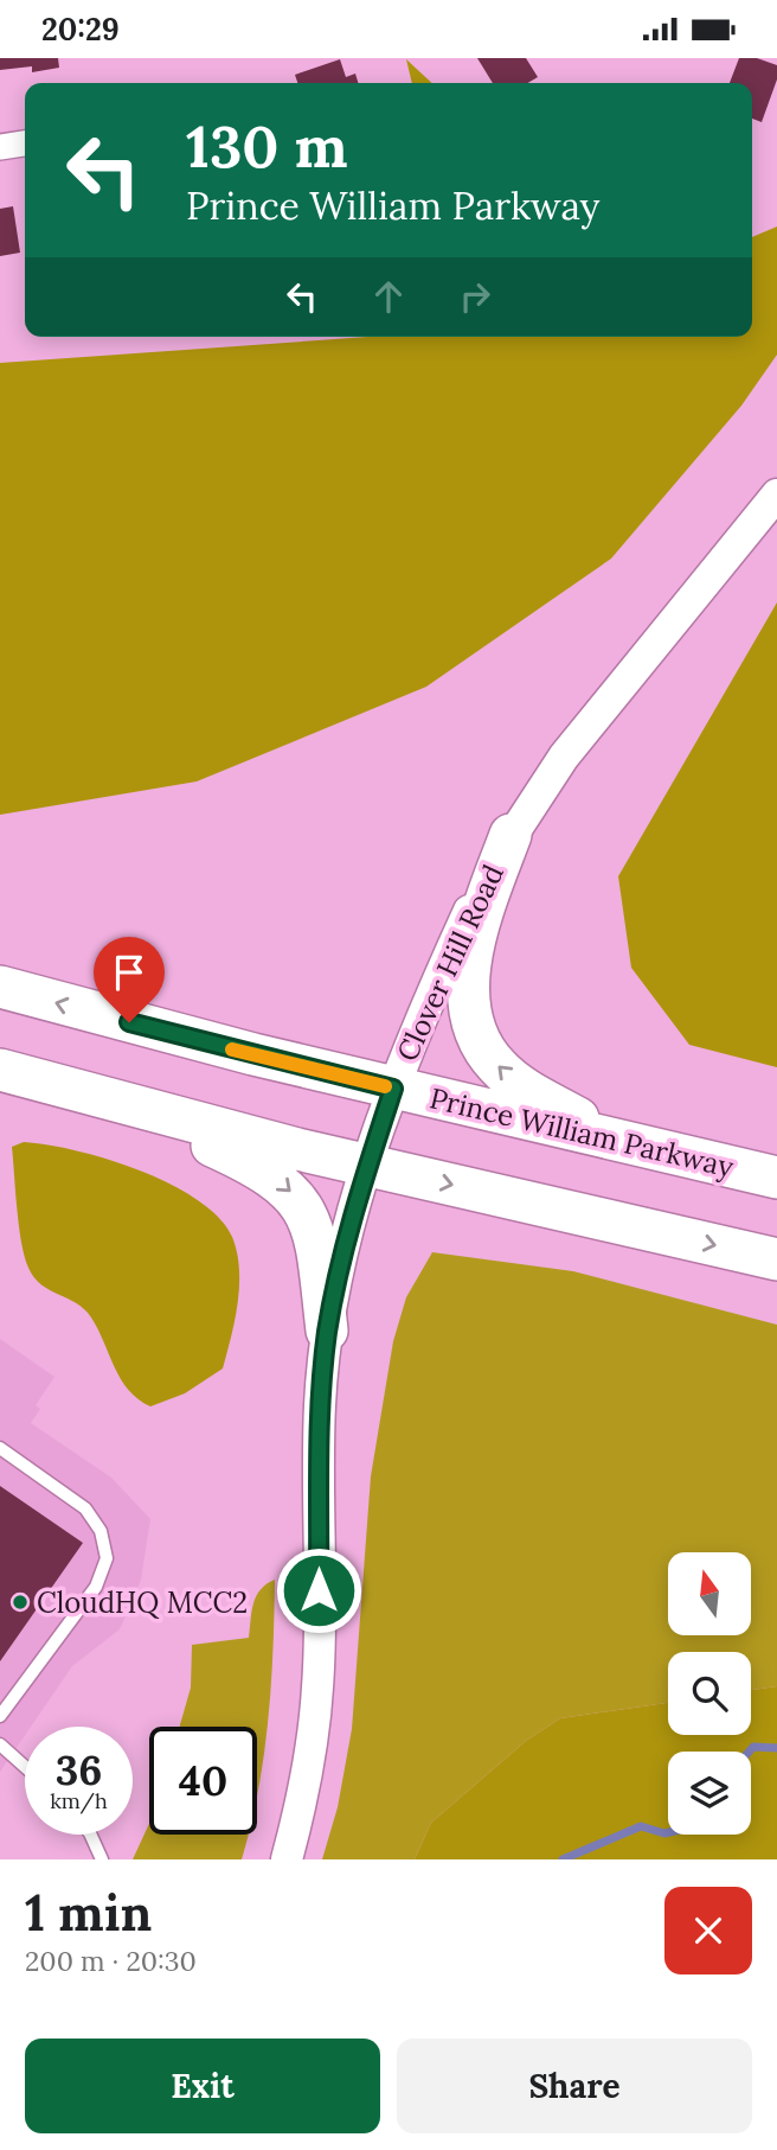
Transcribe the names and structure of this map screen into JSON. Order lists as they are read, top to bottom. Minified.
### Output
{"streets":{"highway":["Prince William Parkway"],"street":["Clover Hill Road"]},"crossings":[["Clover Hill Road","Prince William Parkway"]],"places":["CloudHQ MCC2"],"north":"top","page":{"status":"20:29","turn":["130 m","Prince William Parkway"],"speed":"36 km/h","limit":"40","heading":["1 min","200 m · 20:30"],"buttons":["Exit","Share"]}}
